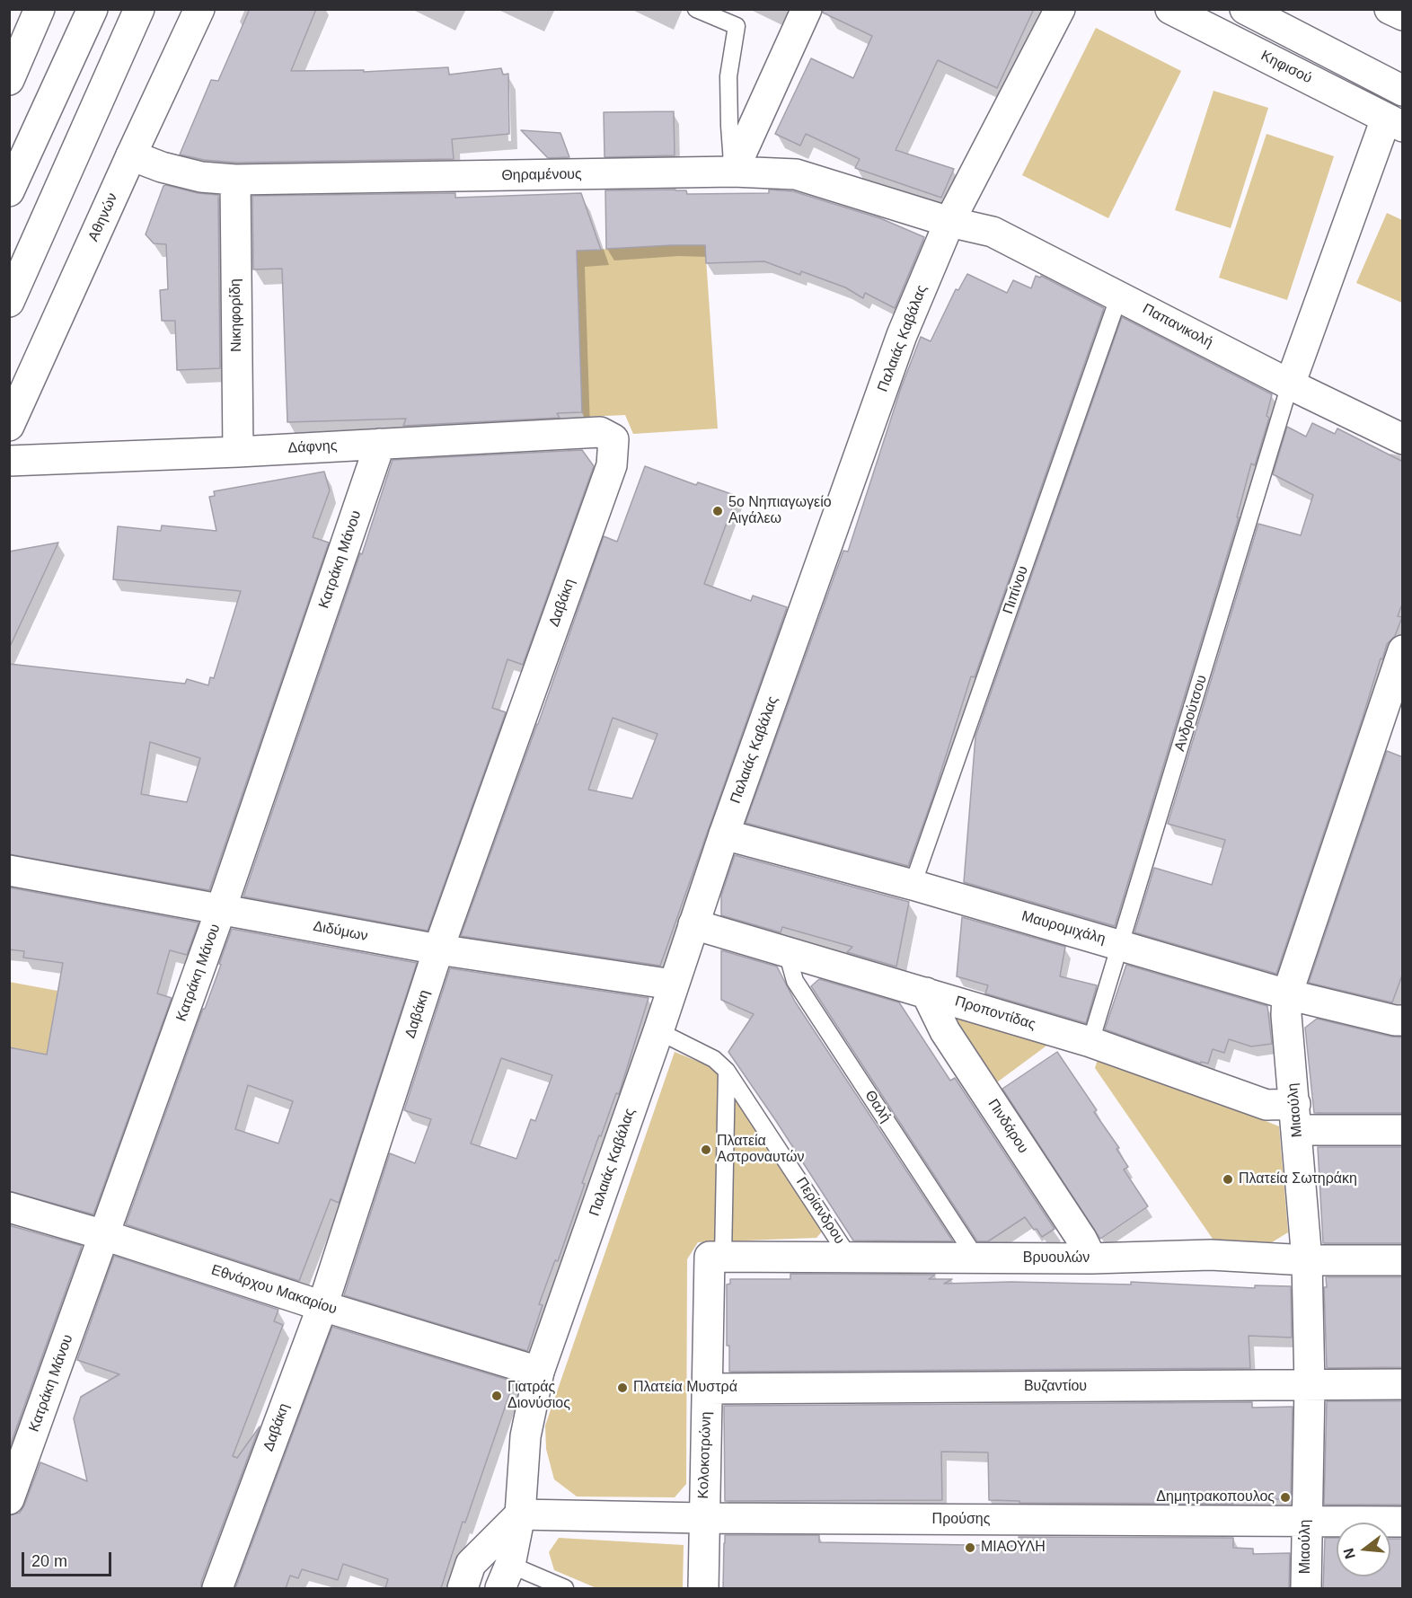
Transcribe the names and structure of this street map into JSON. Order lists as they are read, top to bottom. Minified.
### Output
{"streets":{"main road":["Κηφισού","Θηραμένους","Αθηνών","Νικηφορίδη","Παπανικολή","Παλαιάς Καβάλας","Δάφνης","Κατράκη Μάνου","Δαβάκη","Μαυρομιχάλη","Διδύμων","Προποντίδας","Μιαούλη","Πινδάρου","Βρυουλών","Εθνάρχου Μακαρίου","Βυζαντίου","Κολοκοτρώνη","Προύσης"],"lane":["Πιπίνου","Ανδρούτσου","Θαλή","Περίανδρου"]},"crossings":[["Θηραμένους","Αθηνών"],["Θηραμένους","Νικηφορίδη"],["Θηραμένους","Παπανικολή"],["Θηραμένους","Παλαιάς Καβάλας"],["Νικηφορίδη","Δάφνης"],["Παπανικολή","Παλαιάς Καβάλας"],["Παπανικολή","Πιπίνου"],["Παπανικολή","Ανδρούτσου"],["Παλαιάς Καβάλας","Μαυρομιχάλη"],["Παλαιάς Καβάλας","Διδύμων"],["Παλαιάς Καβάλας","Προποντίδας"],["Παλαιάς Καβάλας","Περίανδρου"],["Παλαιάς Καβάλας","Εθνάρχου Μακαρίου"],["Παλαιάς Καβάλας","Προύσης"],["Δάφνης","Κατράκη Μάνου"],["Δάφνης","Δαβάκη"],["Κατράκη Μάνου","Διδύμων"],["Κατράκη Μάνου","Εθνάρχου Μακαρίου"],["Πιπίνου","Μαυρομιχάλη"],["Δαβάκη","Διδύμων"],["Δαβάκη","Εθνάρχου Μακαρίου"],["Ανδρούτσου","Μαυρομιχάλη"],["Ανδρούτσου","Προποντίδας"],["Μαυρομιχάλη","Μιαούλη"],["Προποντίδας","Θαλή"],["Προποντίδας","Μιαούλη"],["Προποντίδας","Πινδάρου"],["Θαλή","Βρυουλών"],["Μιαούλη","Βρυουλών"],["Μιαούλη","Βυζαντίου"],["Μιαούλη","Προύσης"],["Πινδάρου","Βρυουλών"],["Περίανδρου","Βρυουλών"],["Περίανδρου","Κολοκοτρώνη"],["Βρυουλών","Κολοκοτρώνη"],["Βυζαντίου","Κολοκοτρώνη"],["Κολοκοτρώνη","Προύσης"]],"places":["5ο Νηπιαγωγείο Αιγάλεω","Πλατεία Αστροναυτών","Πλατεία Σωτηράκη","Πλατεία Μυστρά","Γιατράς Διονύσιος","Δημητρακοπουλος","ΜΙΑΟΥΛΗ"],"scale_bar":"20 m","north":"left"}
